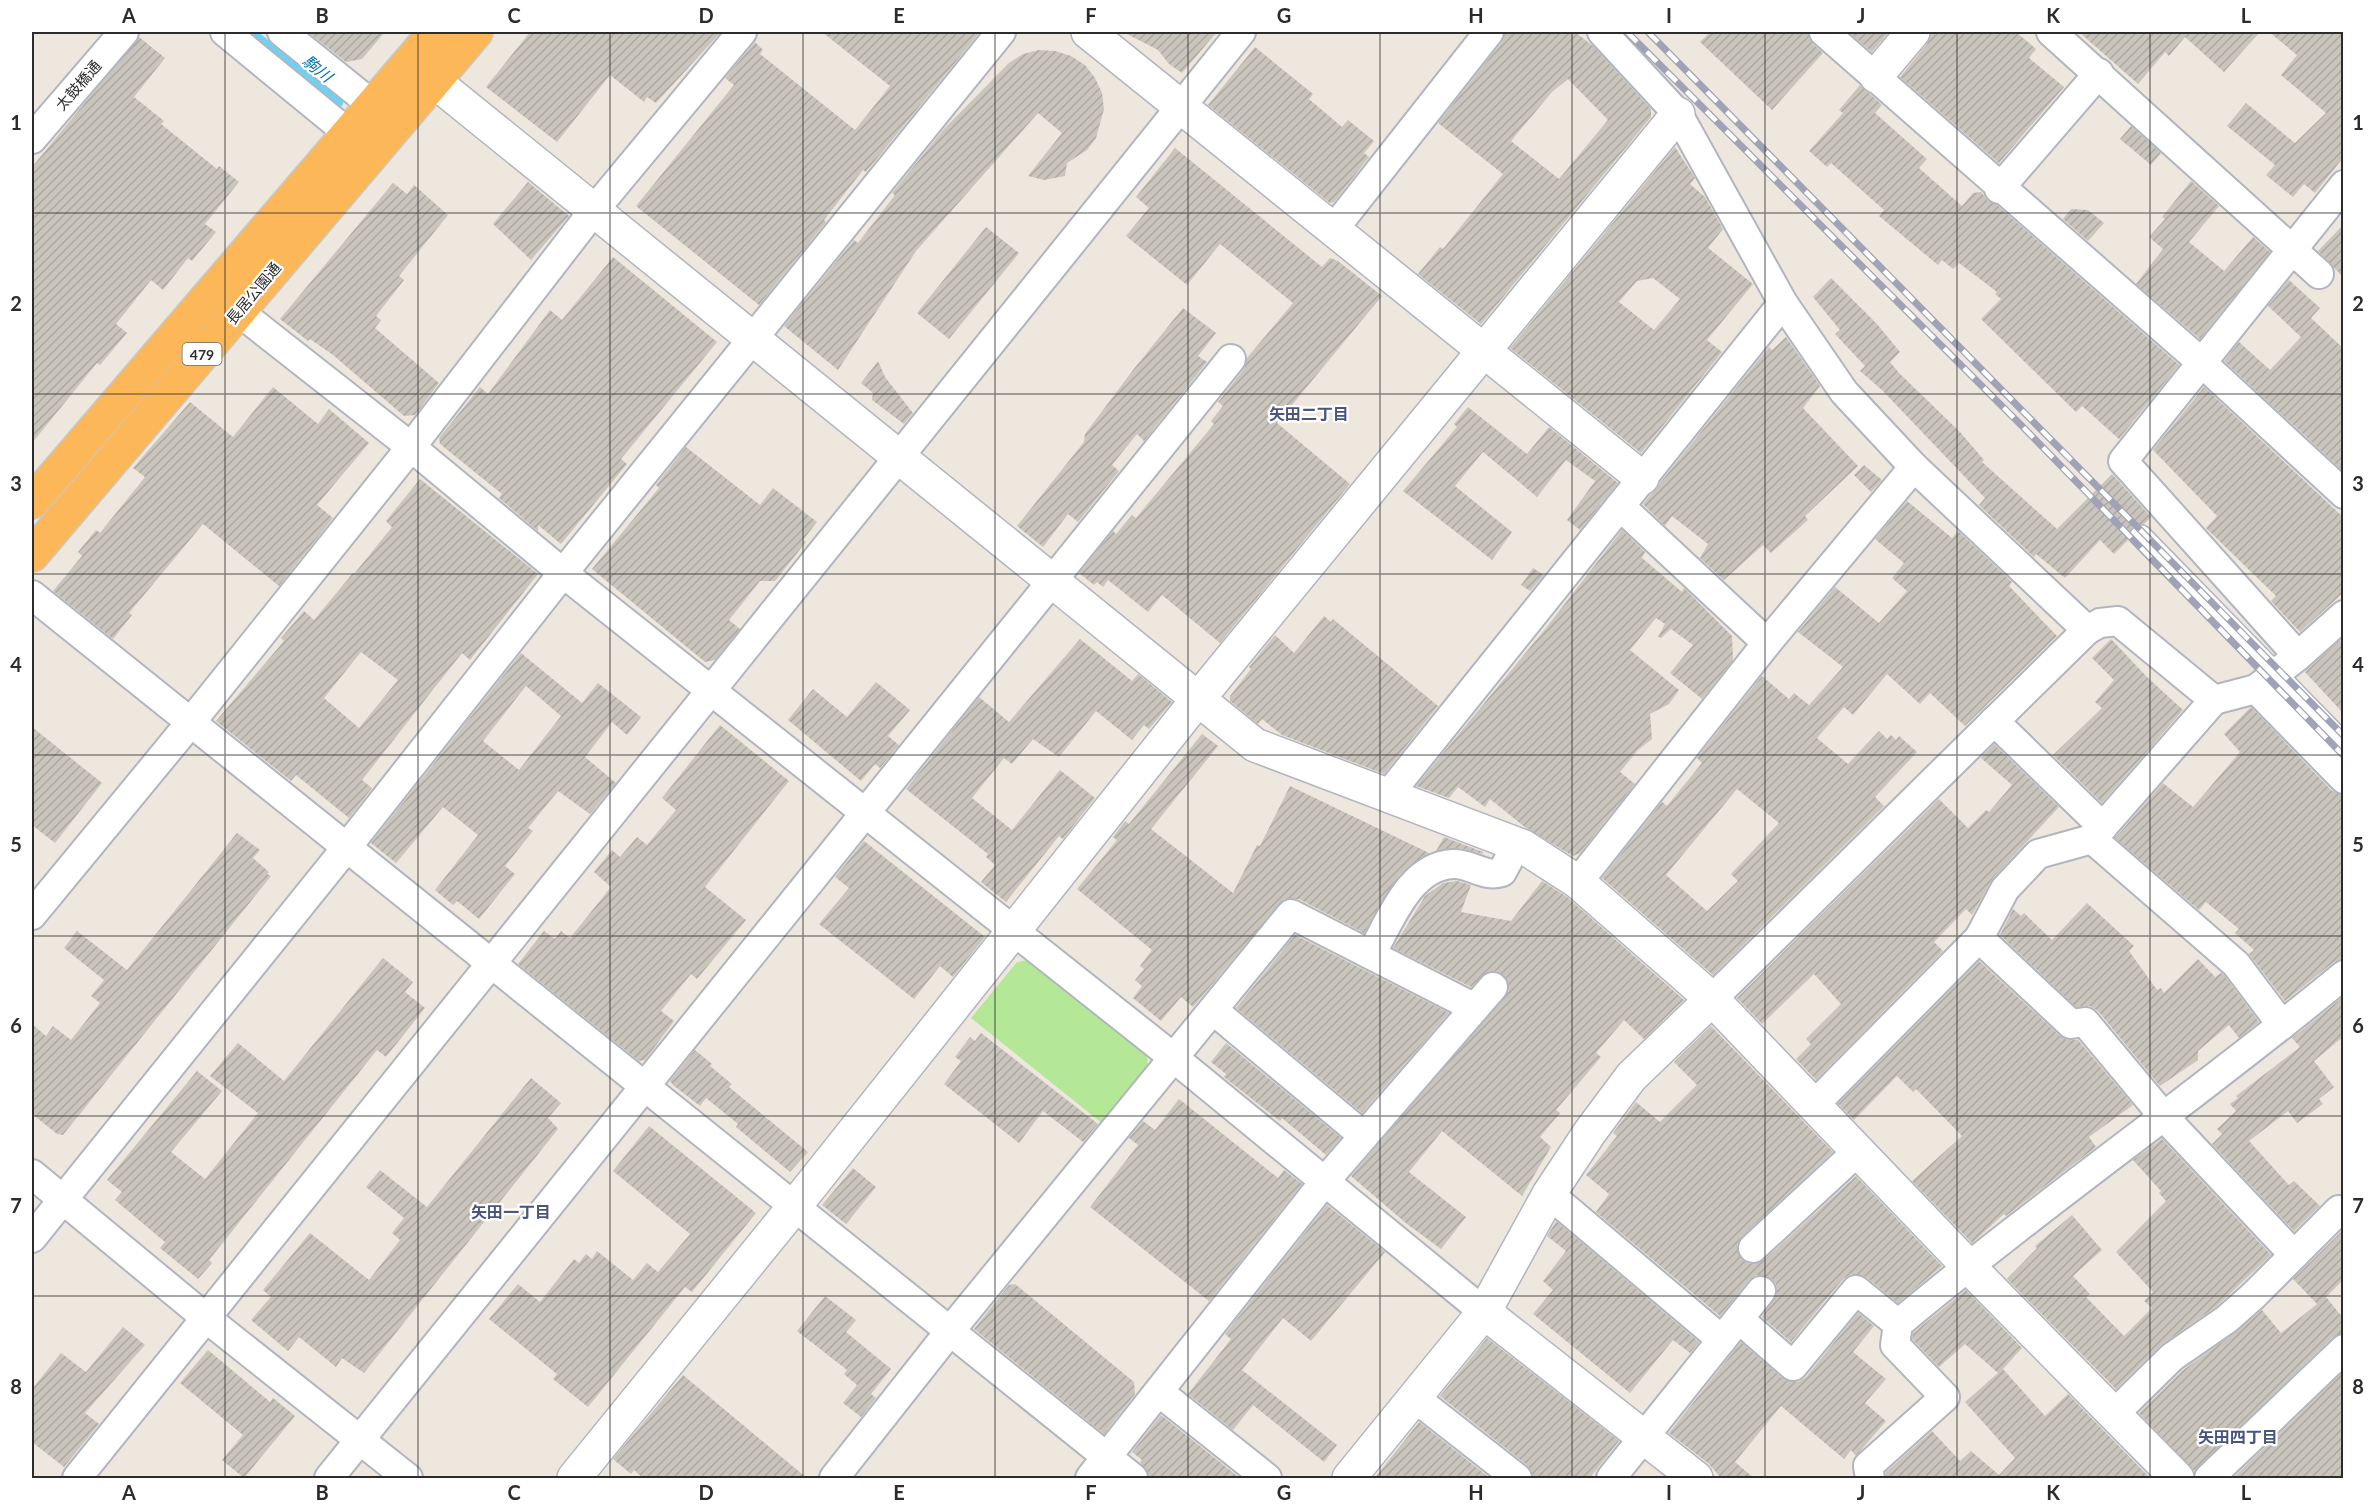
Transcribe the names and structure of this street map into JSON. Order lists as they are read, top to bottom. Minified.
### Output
{"streets":{"highway":["長居公園通","479"],"street":["太鼓橋通"]},"districts":["矢田二丁目","矢田一丁目","矢田四丁目"],"water":["駒川"],"grid":{"columns":["A","B","C","D","E","F","G","H","I","J","K","L"],"rows":["1","2","3","4","5","6","7","8"]}}
